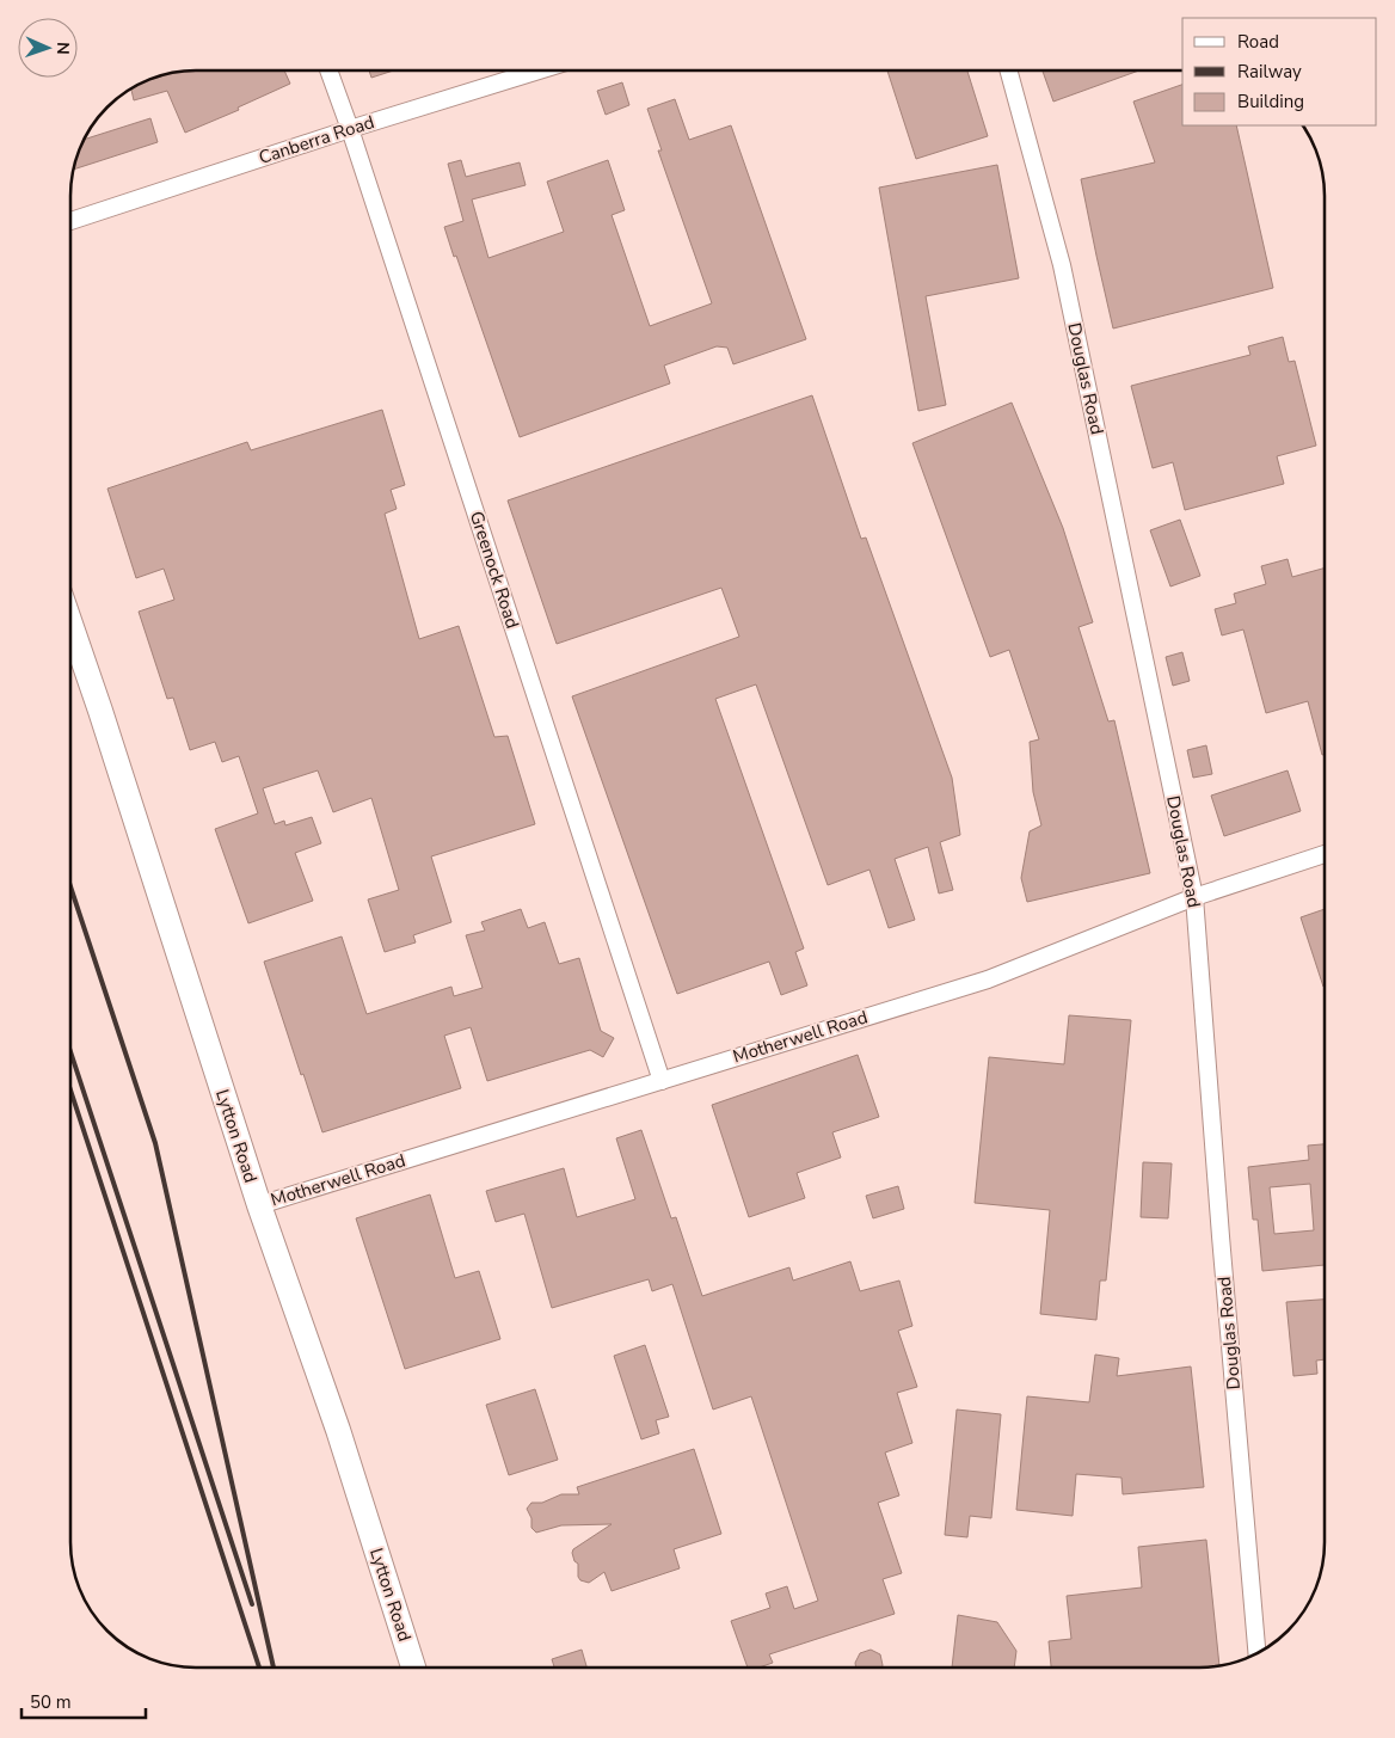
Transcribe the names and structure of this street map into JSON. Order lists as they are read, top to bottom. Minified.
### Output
{"streets":{"main road":["Lytton Road"],"street":["Canberra Road","Douglas Road","Greenock Road","Motherwell Road"]},"crossings":[["Canberra Road","Greenock Road"],["Douglas Road","Motherwell Road"],["Greenock Road","Motherwell Road"],["Motherwell Road","Lytton Road"]],"legend":["Road","Railway","Building"],"scale_bar":"50 m","north":"right"}
